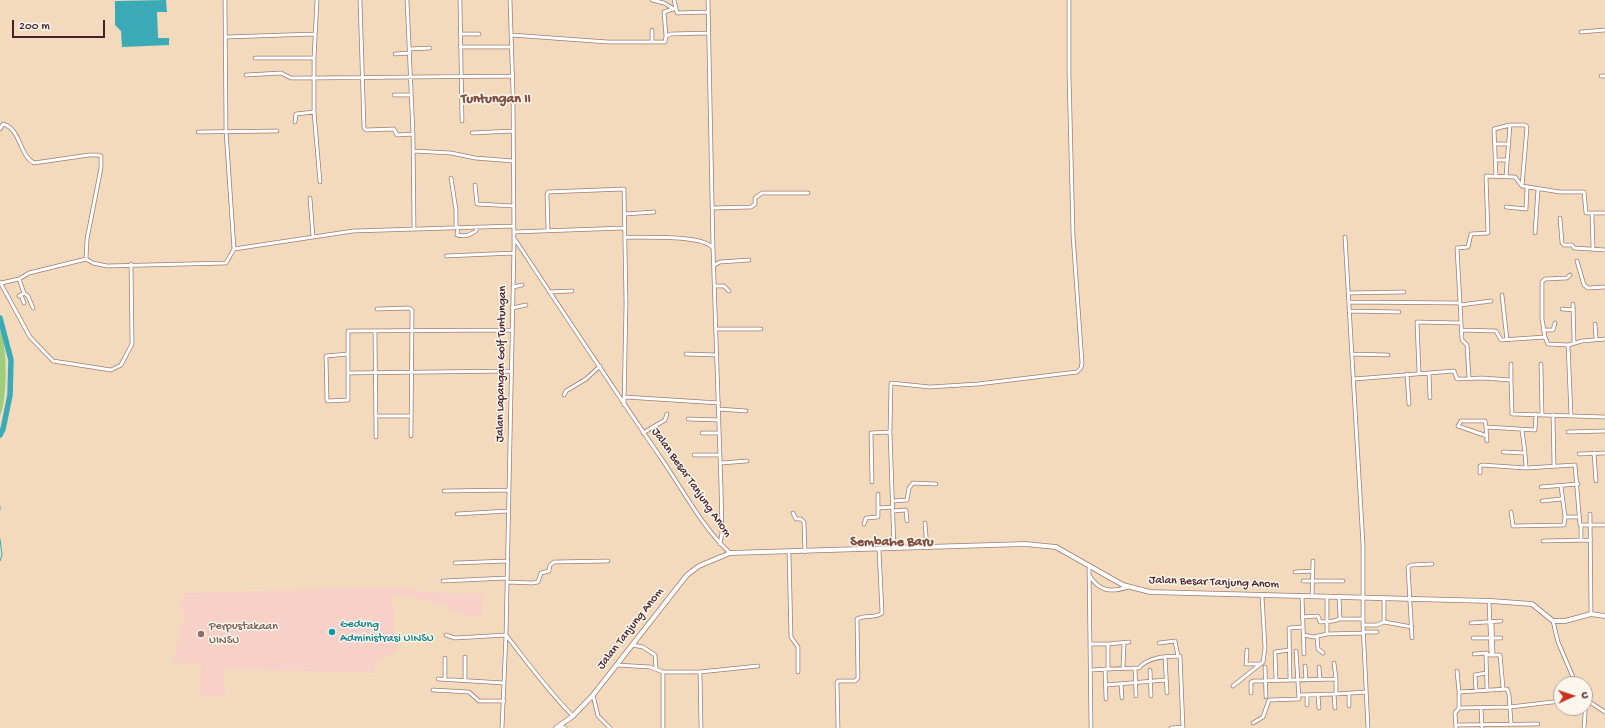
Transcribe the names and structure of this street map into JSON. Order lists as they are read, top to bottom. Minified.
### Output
{"streets":{"main road":["Jalan Besar Tanjung Anom","Jalan Tanjung Anom"],"street":["Jalan Lapangan Golf Tuntungan"]},"crossings":[["Jalan Lapangan Golf Tuntungan","Jalan Besar Tanjung Anom"],["Jalan Besar Tanjung Anom","Jalan Tanjung Anom"]],"districts":["Tuntungan II","Sembahe Baru"],"places":["Gedung Administrasi UINSU","Perpustakaan UINSU"],"scale_bar":"200 m","north":"right"}
